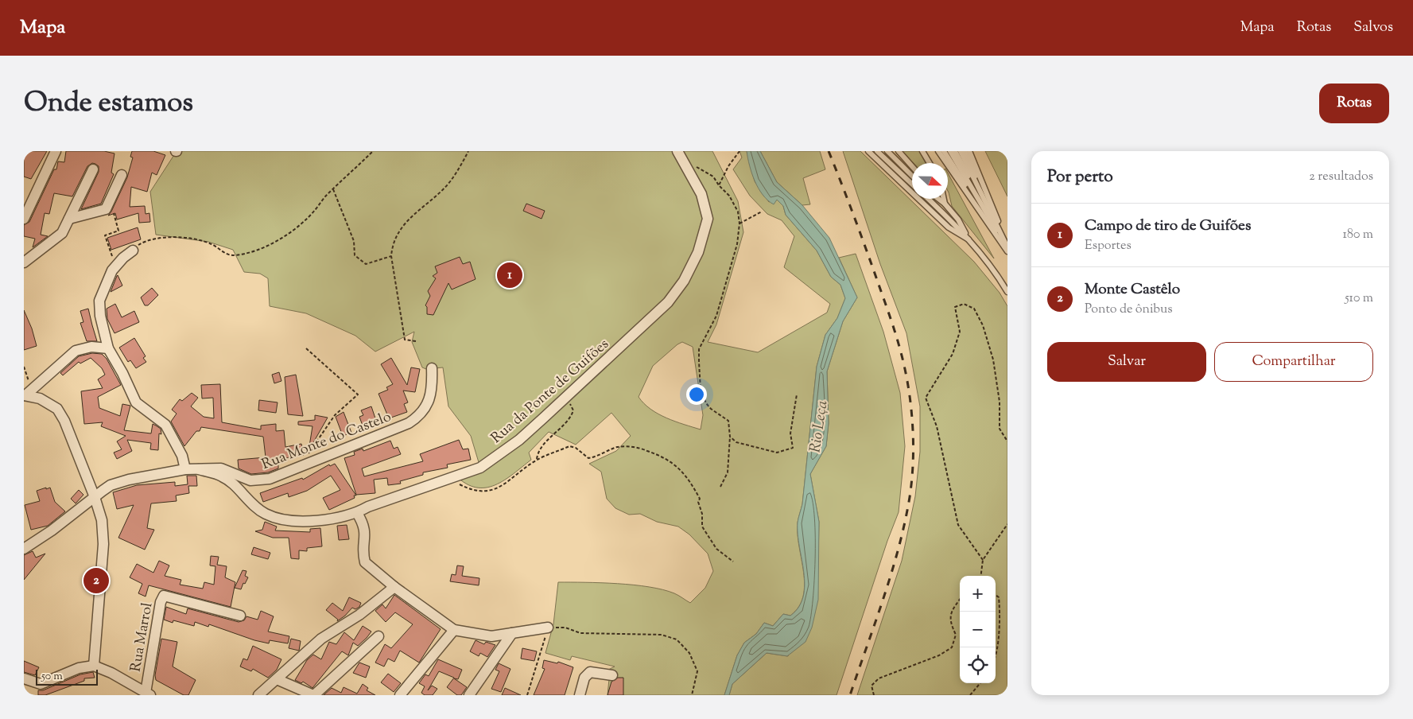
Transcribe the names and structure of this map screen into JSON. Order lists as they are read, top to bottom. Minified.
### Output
{"streets":{"street":["Rua da Ponte de Guifões","Rua Monte do Castelo","Rua Marrol"]},"crossings":[["Rua da Ponte de Guifões","Rua Monte do Castelo"]],"water":["Rio Leça"],"scale_bar":"50 m","north":"right","page":{"header":"Mapa","nav":["Mapa","Rotas","Salvos"],"title":"Onde estamos","buttons":["Rotas",["Salvar","Compartilhar"]],"heading":["Por perto","2 resultados"],"list":[{"mark":"1","name":"Campo de tiro de Guifões","note":"Esportes","value":"180 m"},{"mark":"2","name":"Monte Castêlo","note":"Ponto de ônibus","value":"510 m"}],"pins":["1","2"],"map_buttons":["+","−"],"scale":"50 m"}}
